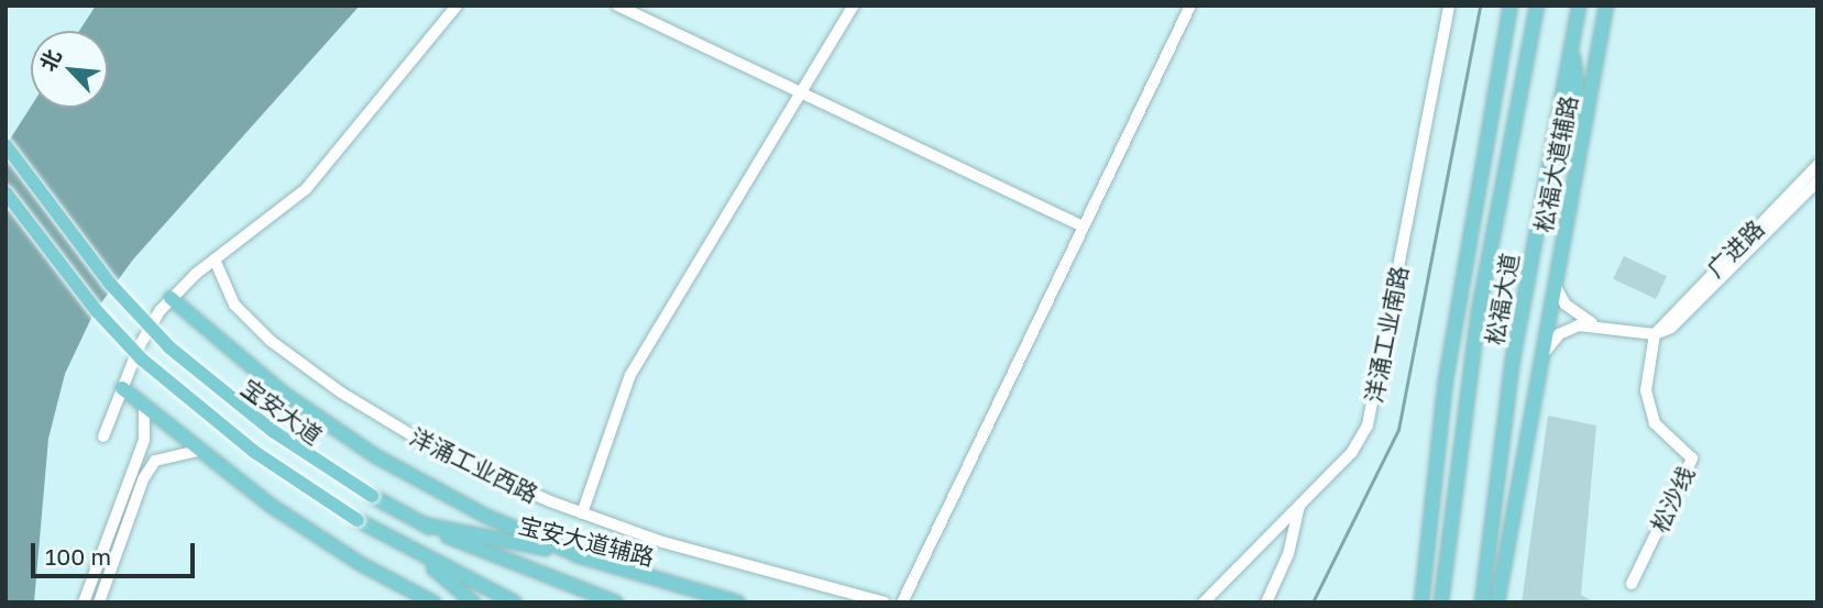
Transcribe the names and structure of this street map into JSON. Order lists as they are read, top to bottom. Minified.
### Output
{"streets":{"main road":["松福大道辅路","松福大道","宝安大道","宝安大道辅路"],"street":["广进路","洋涌工业南路","洋涌工业西路","松沙线"]},"crossings":[["广进路","松沙线"],["宝安大道","宝安大道辅路"]],"scale_bar":"100 m","north":"top left"}
